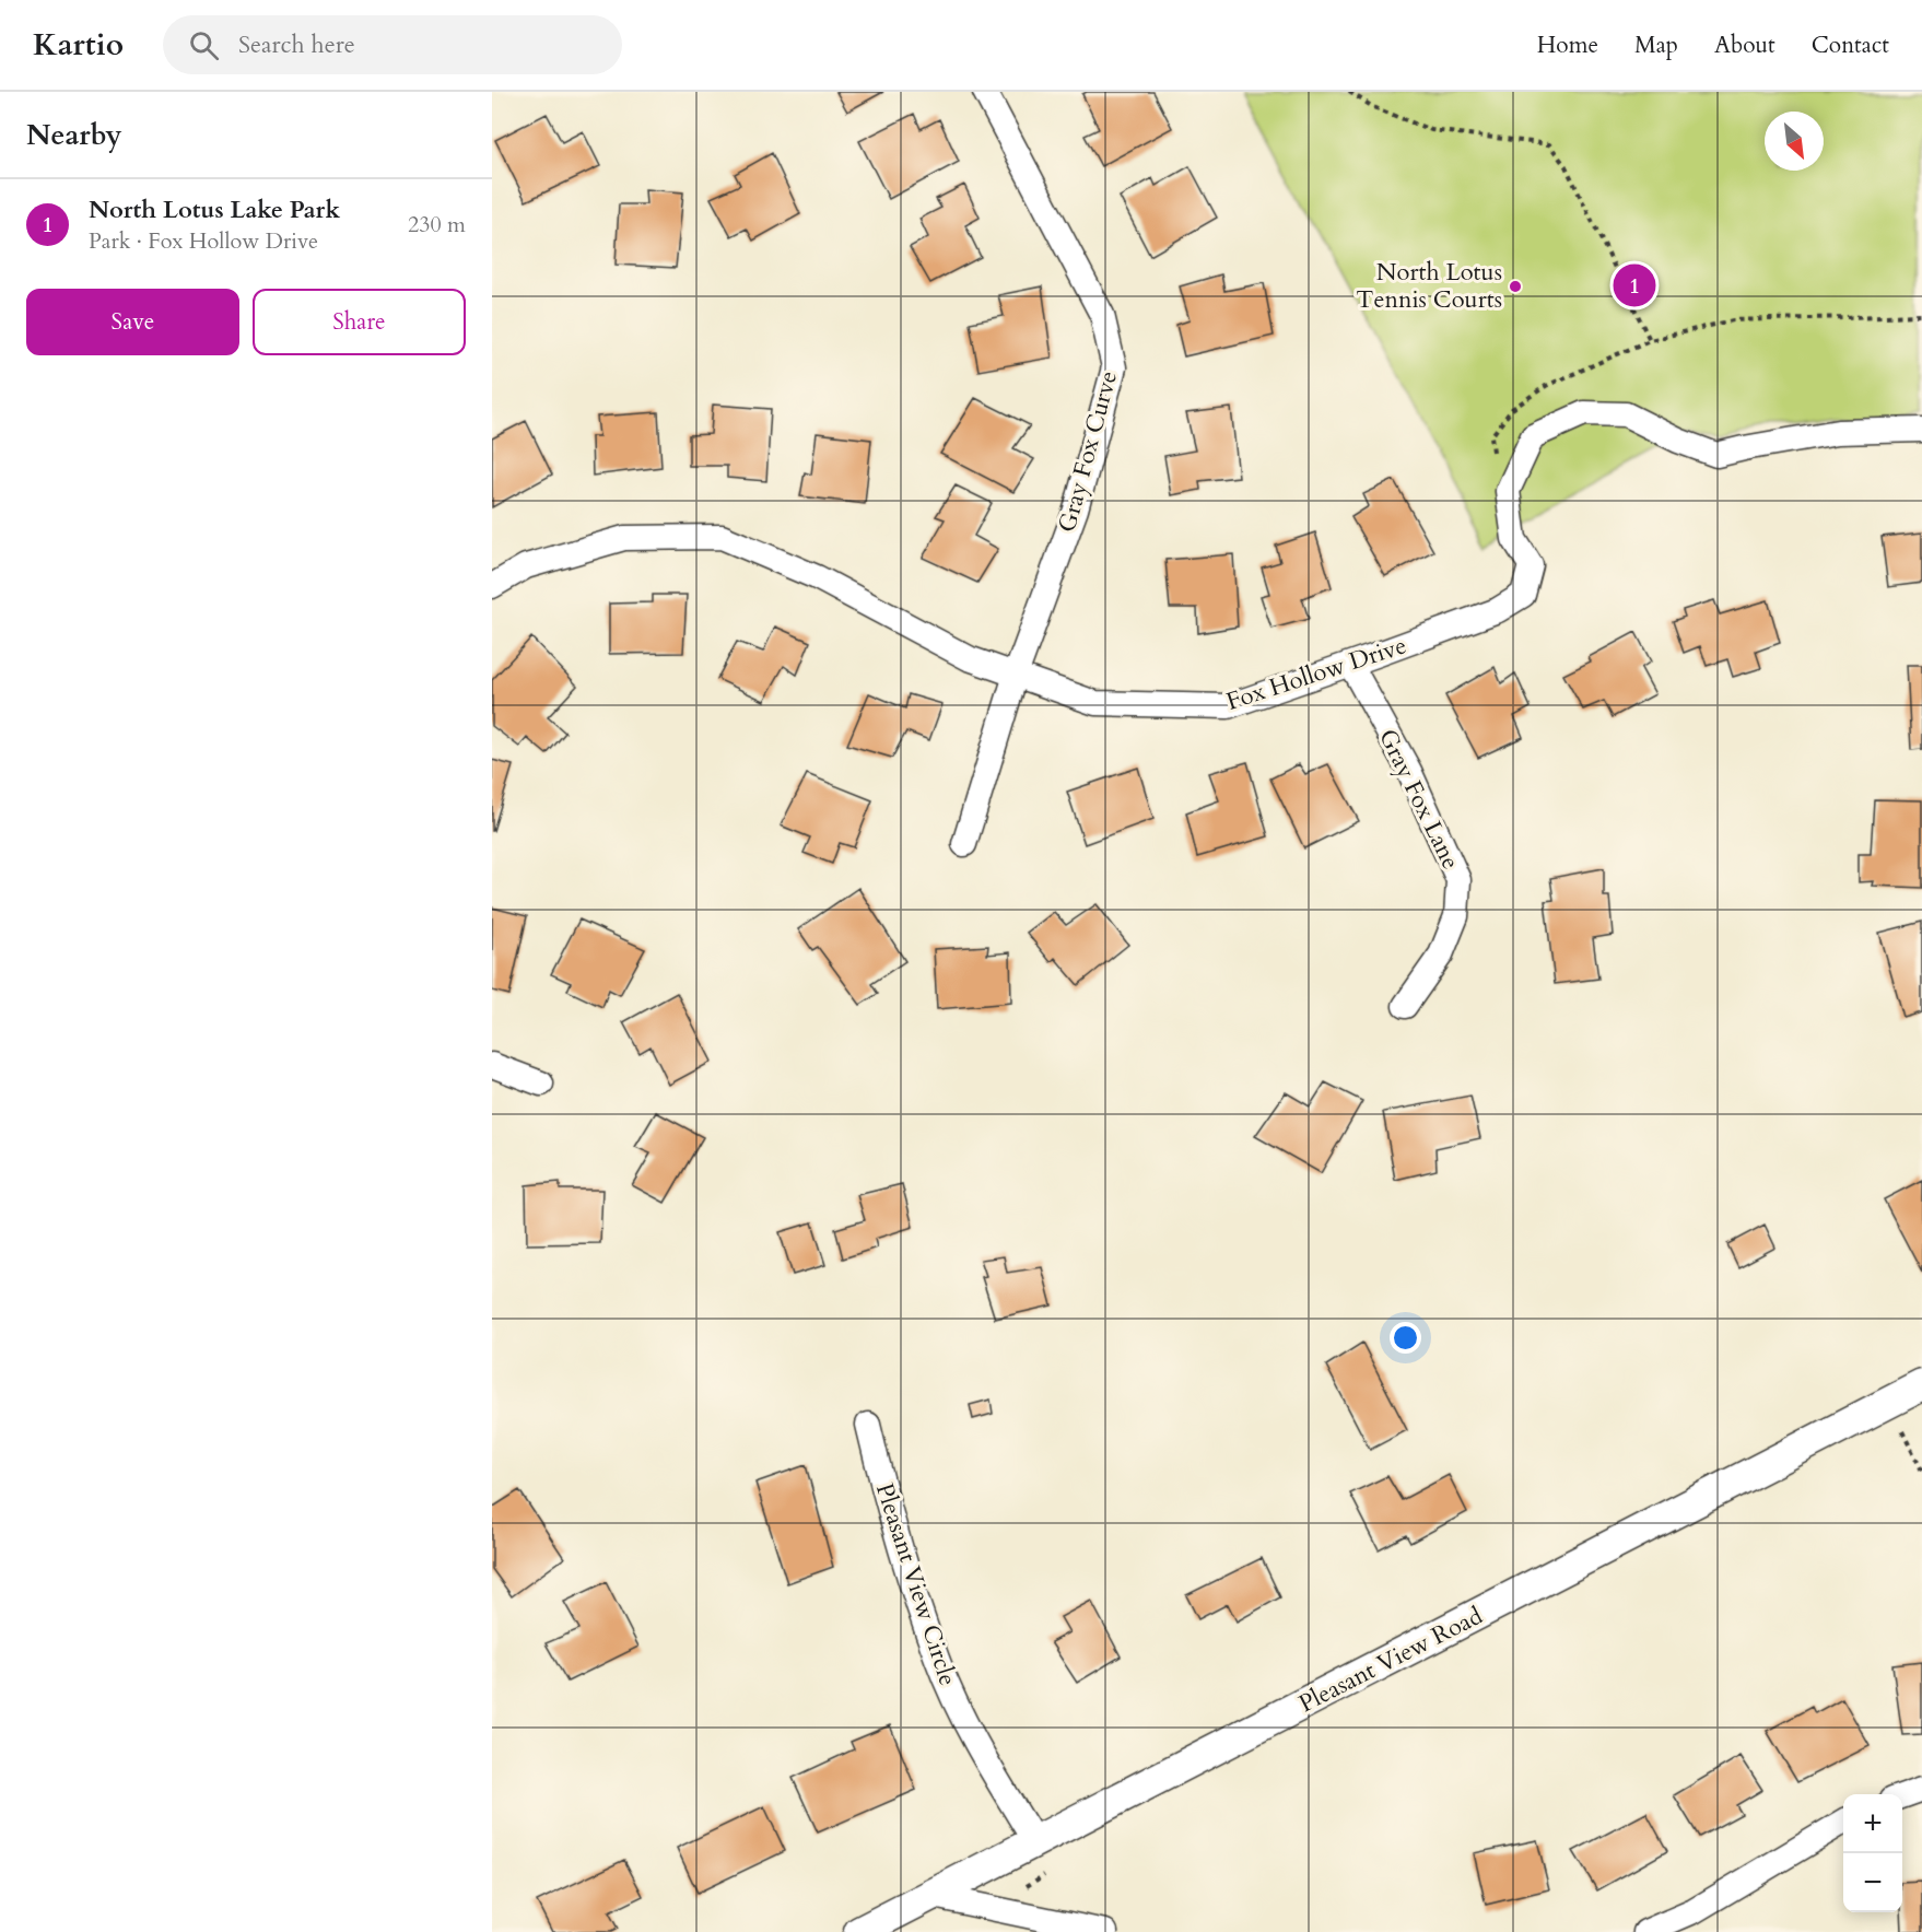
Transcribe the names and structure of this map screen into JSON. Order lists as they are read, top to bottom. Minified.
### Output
{"streets":{"street":["Gray Fox Curve","Fox Hollow Drive","Gray Fox Lane","Pleasant View Circle","Pleasant View Road"]},"crossings":[["Gray Fox Curve","Fox Hollow Drive"],["Fox Hollow Drive","Gray Fox Lane"],["Pleasant View Circle","Pleasant View Road"]],"places":["North Lotus Tennis Courts"],"north":"bottom right","page":{"header":"Kartio","search":"Search here","nav":["Home","Map","About","Contact"],"heading":"Nearby","list":[{"mark":"1","name":"North Lotus Lake Park","note":"Park · Fox Hollow Drive","value":"230 m"}],"pins":"1","buttons":["Save","Share"],"map_buttons":["+","−"]}}
